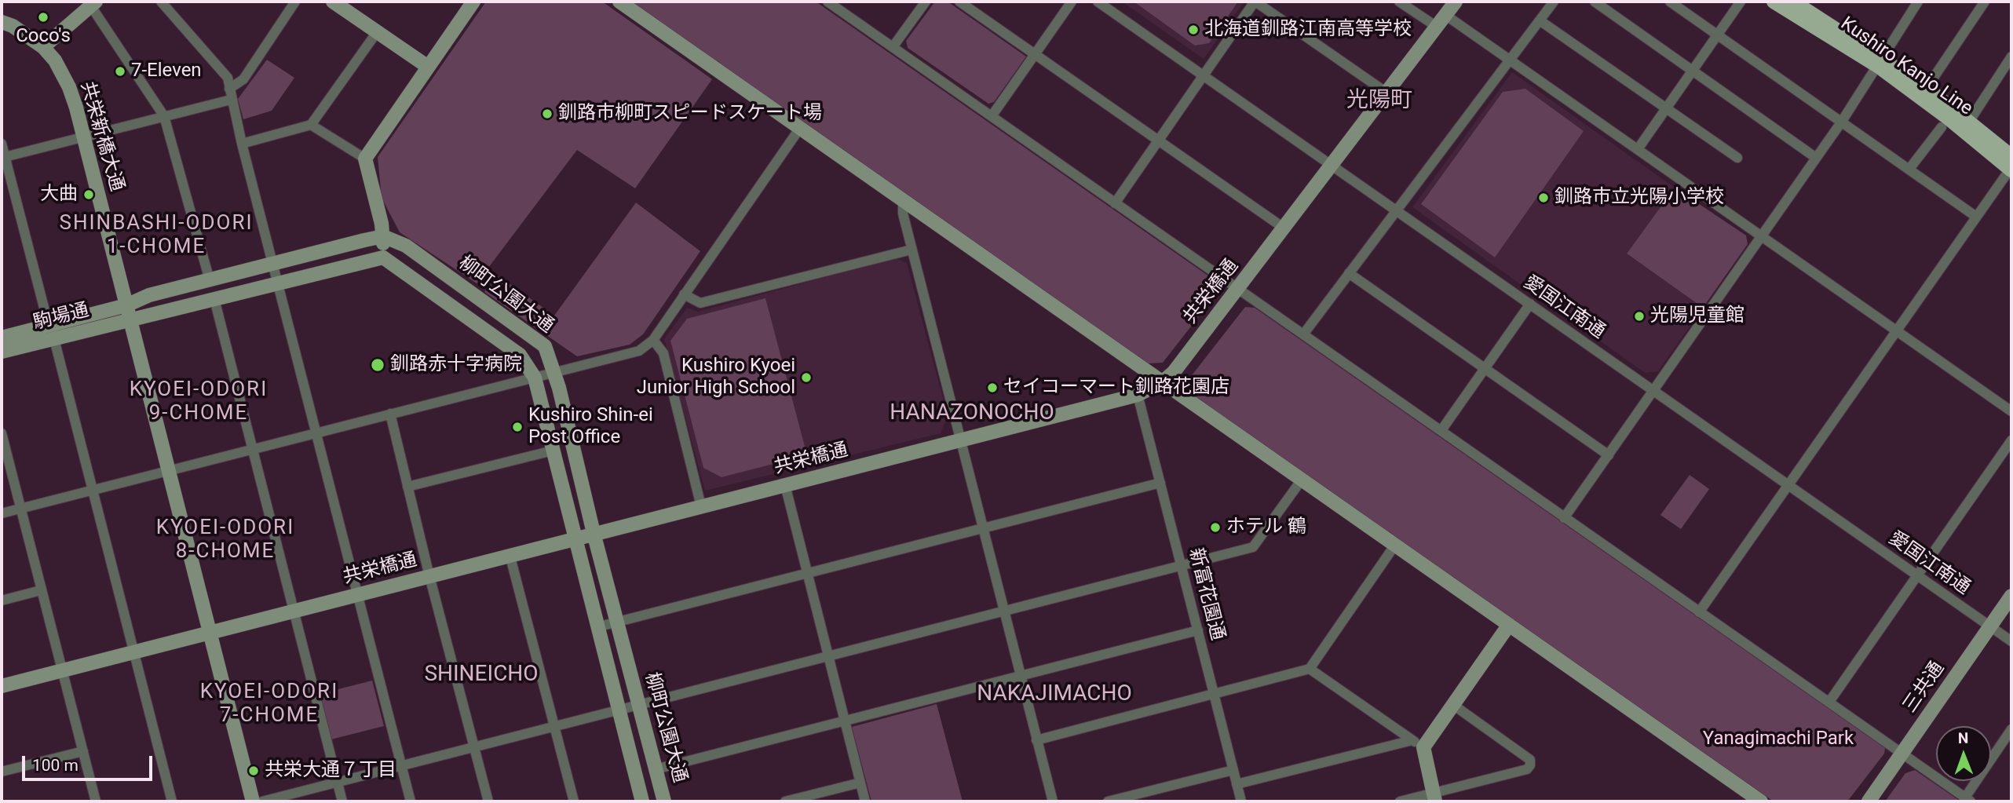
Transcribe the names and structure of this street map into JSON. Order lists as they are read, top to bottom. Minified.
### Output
{"streets":{"main road":["Kushiro Kanjo Line"],"street":["共栄新橋大通","共栄橋通","柳町公園大通","愛国江南通","駒場通","新富花園通","三共通"]},"crossings":[["共栄新橋大通","共栄橋通"],["共栄新橋大通","駒場通"],["共栄橋通","柳町公園大通"],["共栄橋通","愛国江南通"],["共栄橋通","新富花園通"],["愛国江南通","三共通"]],"districts":["光陽町","SHINBASHI-ODORI 1-CHOME","KYOEI-ODORI 9-CHOME","HANAZONOCHO","KYOEI-ODORI 8-CHOME","SHINEICHO","KYOEI-ODORI 7-CHOME","NAKAJIMACHO"],"parks":["Yanagimachi Park"],"places":["Coco's","北海道釧路江南高等学校","7-Eleven","釧路市柳町スピードスケート場","大曲","釧路市立光陽小学校","光陽児童館","釧路赤十字病院","Kushiro Kyoei Junior High School","セイコーマート釧路花園店","Kushiro Shin-ei Post Office","ホテル 鶴","共栄大通７丁目"],"scale_bar":"100 m","north":"top"}
